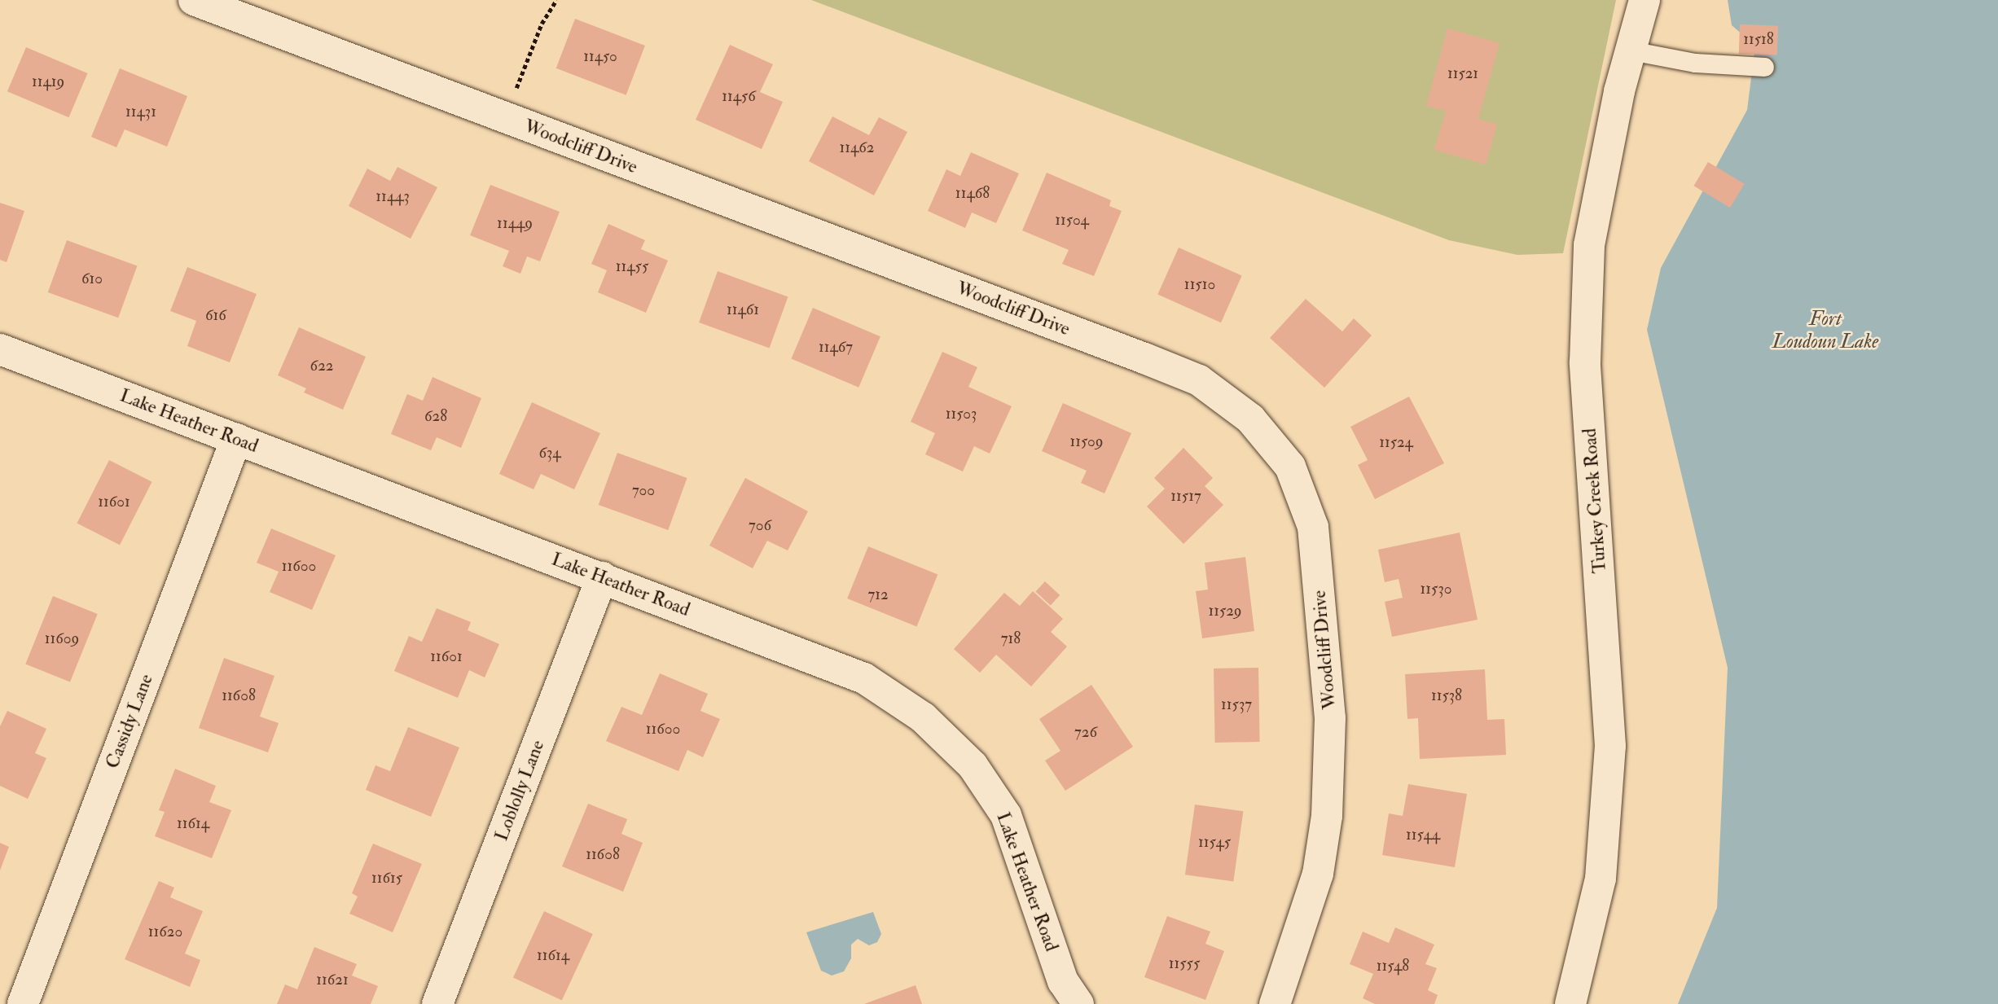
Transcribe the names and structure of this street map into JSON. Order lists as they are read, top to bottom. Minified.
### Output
{"streets":{"street":["Woodcliff Drive","Lake Heather Road","Turkey Creek Road","Cassidy Lane","Loblolly Lane"]},"crossings":[["Lake Heather Road","Cassidy Lane"],["Lake Heather Road","Loblolly Lane"]],"water":["Fort Loudoun Lake"],"house_numbers":["11518","11450","11521","11419","11456","11431","11462","11468","11443","11504","11449","11455","610","11510","11461","616","11467","622","11503","628","11509","11524","634","700","11517","11601","706","11600","11530","712","11529","11609","718","11601","11608","11538","11537","11600","726","11614","11544","11545","11608","11615","11620","11614","11555","11548","11621"]}
